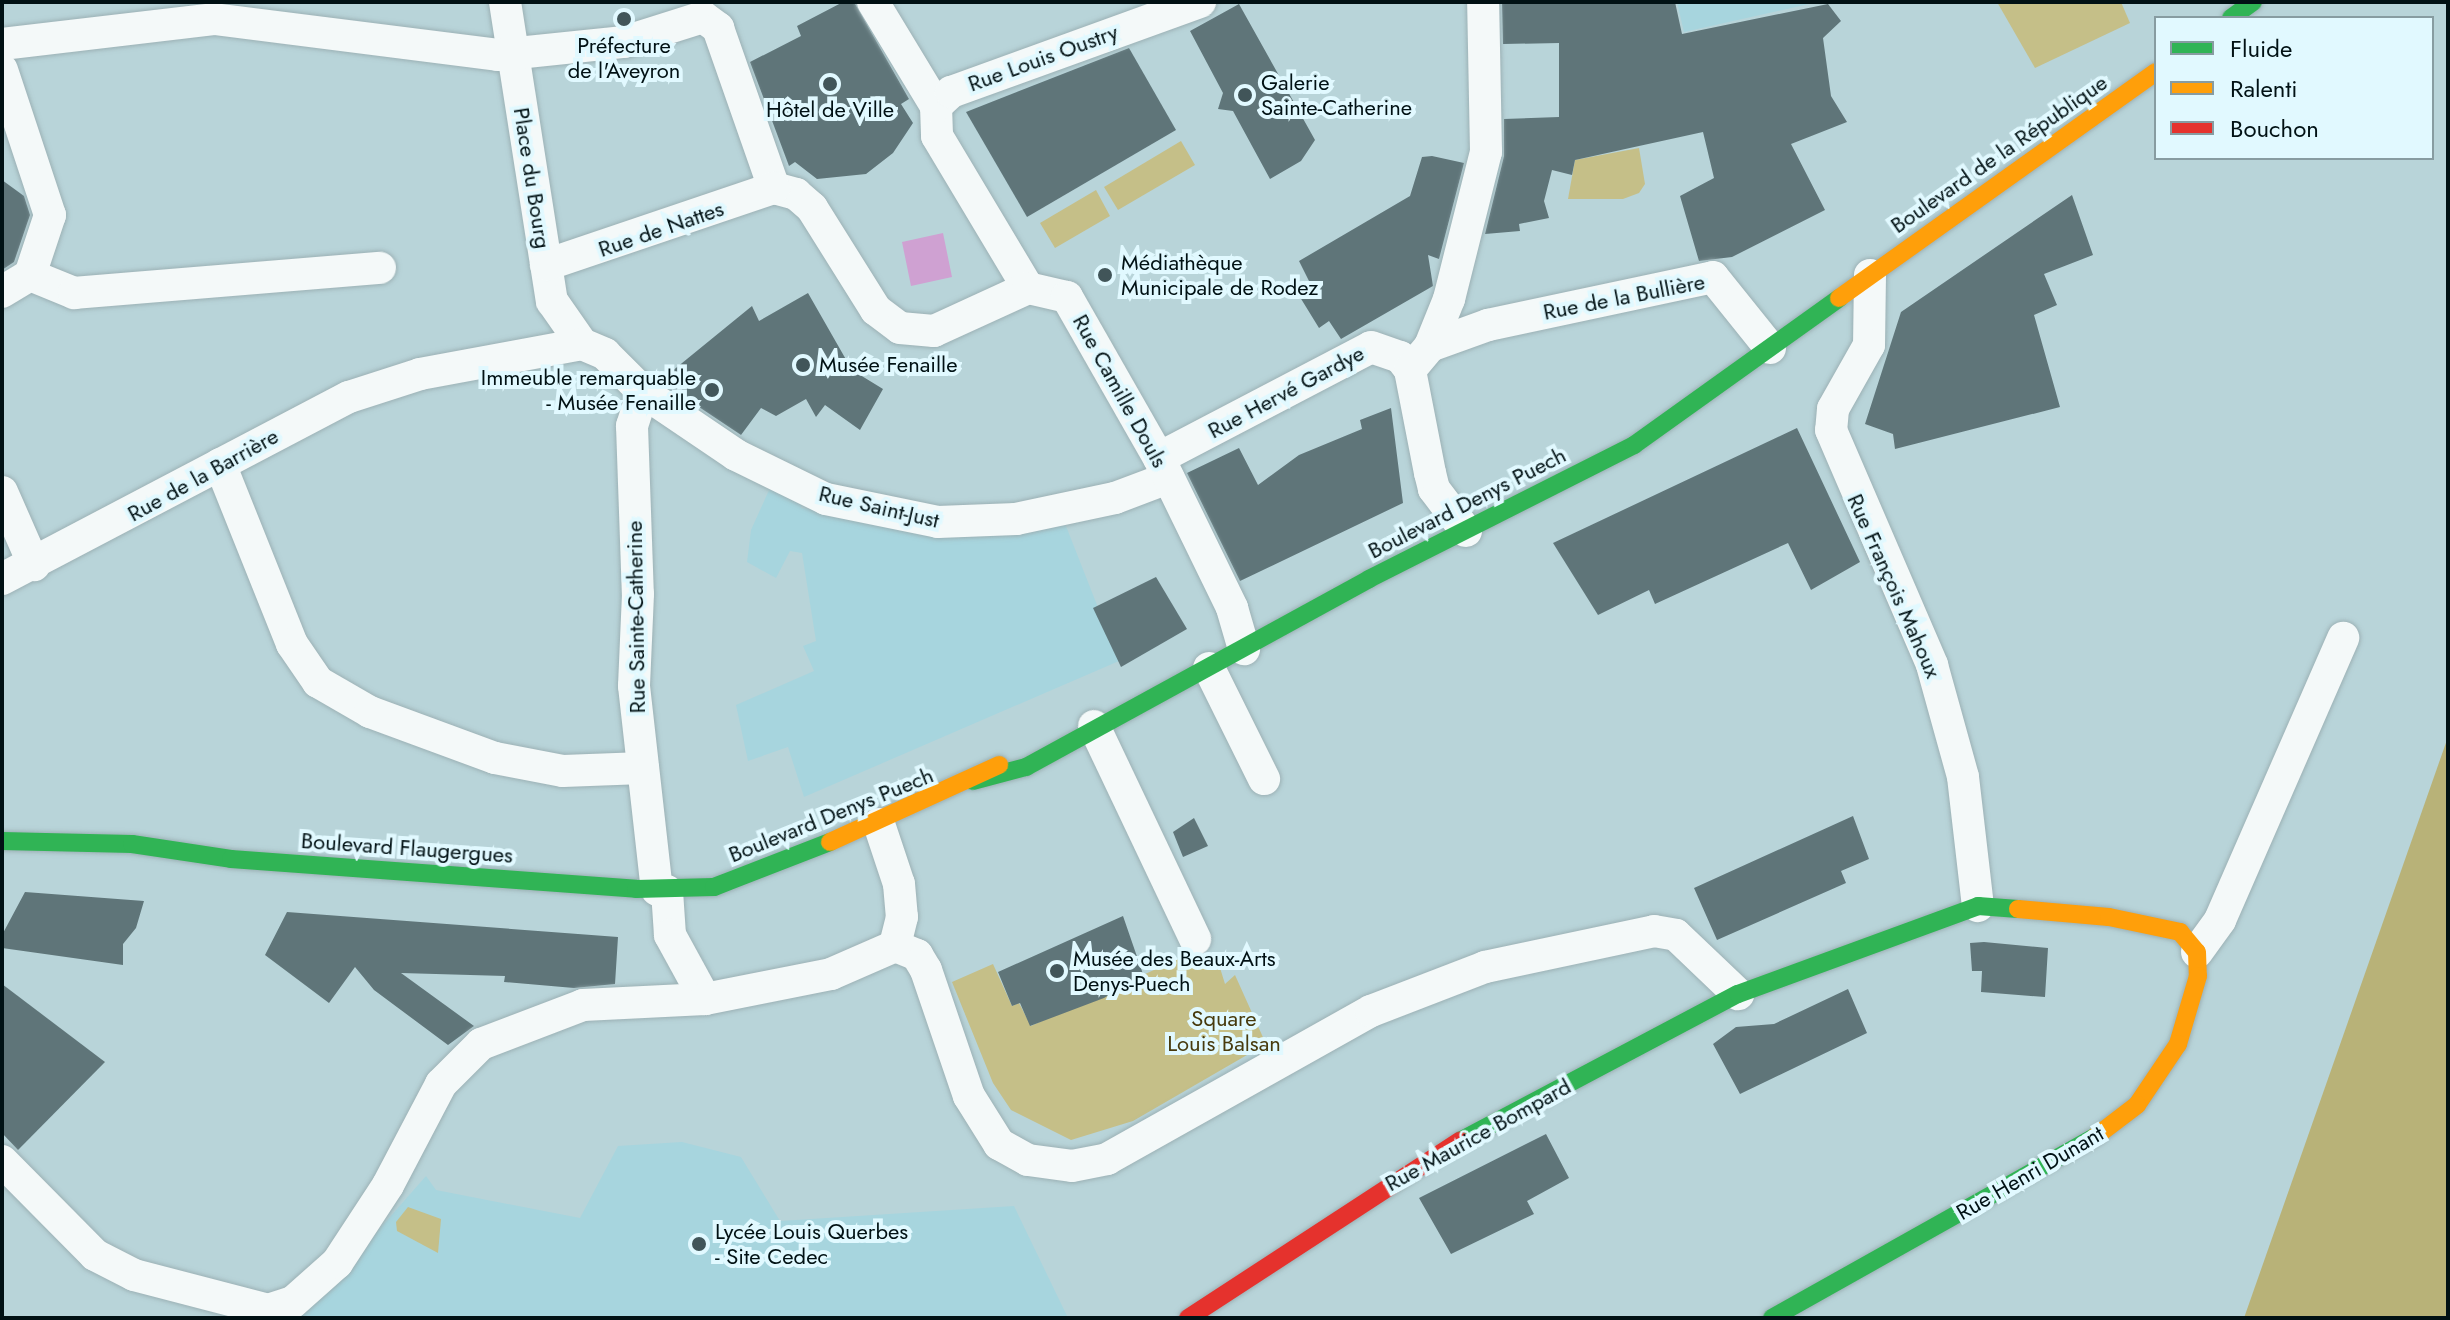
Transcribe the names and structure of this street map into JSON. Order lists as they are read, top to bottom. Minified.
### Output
{"streets":{"street":["Rue Louis Oustry","Boulevard de la République","Place du Bourg","Rue de Nattes","Rue de la Bullière","Rue Camille Douls","Rue Hervé Gardye","Rue de la Barrière","Boulevard Denys Puech","Rue Saint-Just","Rue François Mahoux","Rue Sainte-Catherine","Boulevard Flaugergues","Rue Maurice Bompard","Rue Henri Dunant"]},"crossings":[["Boulevard de la République","Boulevard Denys Puech"],["Boulevard de la République","Rue François Mahoux"],["Place du Bourg","Rue de Nattes"],["Place du Bourg","Rue de la Barrière"],["Place du Bourg","Rue Saint-Just"],["Place du Bourg","Rue Sainte-Catherine"],["Rue de la Bullière","Rue Hervé Gardye"],["Rue de la Bullière","Boulevard Denys Puech"],["Rue Camille Douls","Rue Hervé Gardye"],["Rue Camille Douls","Boulevard Denys Puech"],["Rue Camille Douls","Rue Saint-Just"],["Rue Hervé Gardye","Rue Saint-Just"],["Boulevard Denys Puech","Rue François Mahoux"],["Boulevard Denys Puech","Rue Sainte-Catherine"],["Boulevard Denys Puech","Boulevard Flaugergues"],["Rue Saint-Just","Rue Sainte-Catherine"],["Rue François Mahoux","Rue Maurice Bompard"],["Rue Sainte-Catherine","Boulevard Flaugergues"]],"parks":["Square Louis Balsan"],"places":["Préfecture de l'Aveyron","Hôtel de Ville","Galerie Sainte-Catherine","Médiathèque Municipale de Rodez","Musée Fenaille","Immeuble remarquable - Musée Fenaille","Musée des Beaux-Arts Denys-Puech","Lycée Louis Querbes - Site Cedec"],"legend":["Fluide","Ralenti","Bouchon"]}
